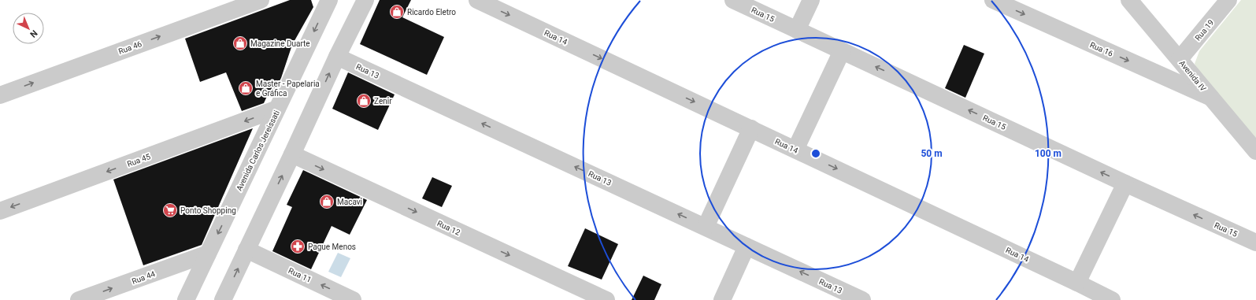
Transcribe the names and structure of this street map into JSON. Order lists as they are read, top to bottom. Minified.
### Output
{"streets":{"street":["Rua 15","Rua 19","Rua 14","Rua 46","Rua 16","Rua 13","Avenida IV","Avenida Carlos Jereissati","Rua 45","Rua 12","Rua 11","Rua 44"]},"crossings":[["Rua 19","Avenida IV"],["Rua 16","Avenida IV"],["Avenida Carlos Jereissati","Rua 45"],["Avenida Carlos Jereissati","Rua 44"]],"one_way":["Rua 15","Rua 14","Rua 46","Rua 16","Rua 13","Rua 45","Rua 12","Rua 11","Rua 44"],"places":{"shop":["Ricardo Eletro","Magazine Duarte","Master - Papelaria e Gráfica","Zenir","Macavi"],"supermarket":["Ponto Shopping"],"pharmacy":["Pague Menos"]},"north":"bottom right","rings":["50 m","100 m"]}
